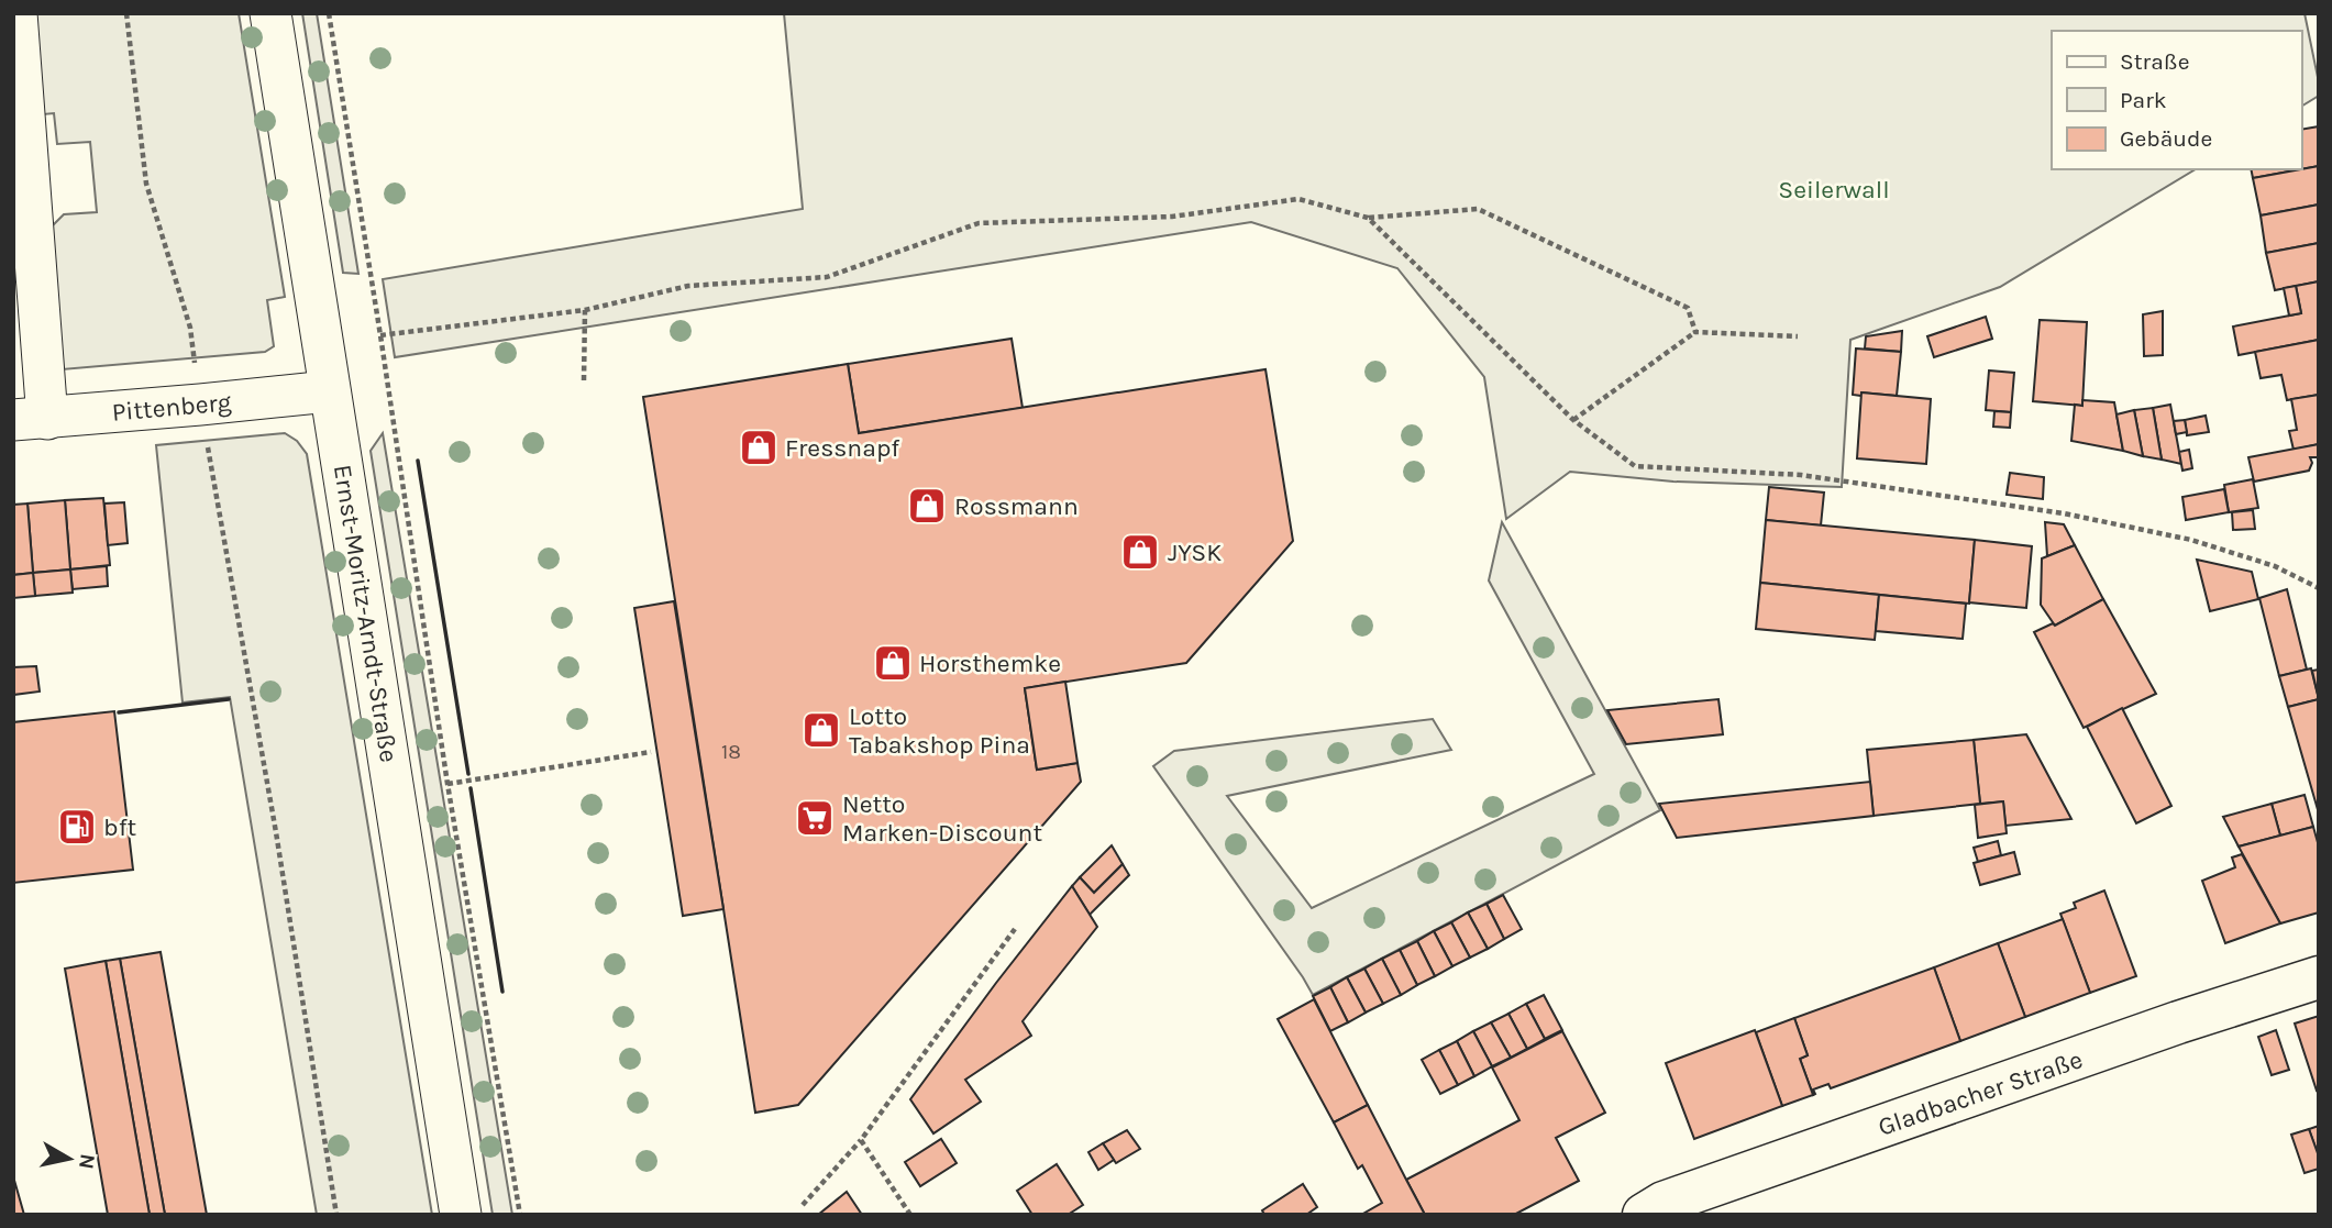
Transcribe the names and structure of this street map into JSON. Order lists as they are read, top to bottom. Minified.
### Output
{"streets":{"main road":["Gladbacher Straße"],"street":["Pittenberg","Ernst-Moritz-Arndt-Straße"]},"crossings":[["Pittenberg","Ernst-Moritz-Arndt-Straße"]],"parks":["Seilerwall"],"places":{"shop":["Fressnapf","Rossmann","JYSK","Horsthemke","Lotto Tabakshop Pina"],"supermarket":["Netto Marken-Discount"],"fuel station":["bft"]},"house_numbers":["18"],"legend":["Straße","Park","Gebäude"],"north":"right"}
